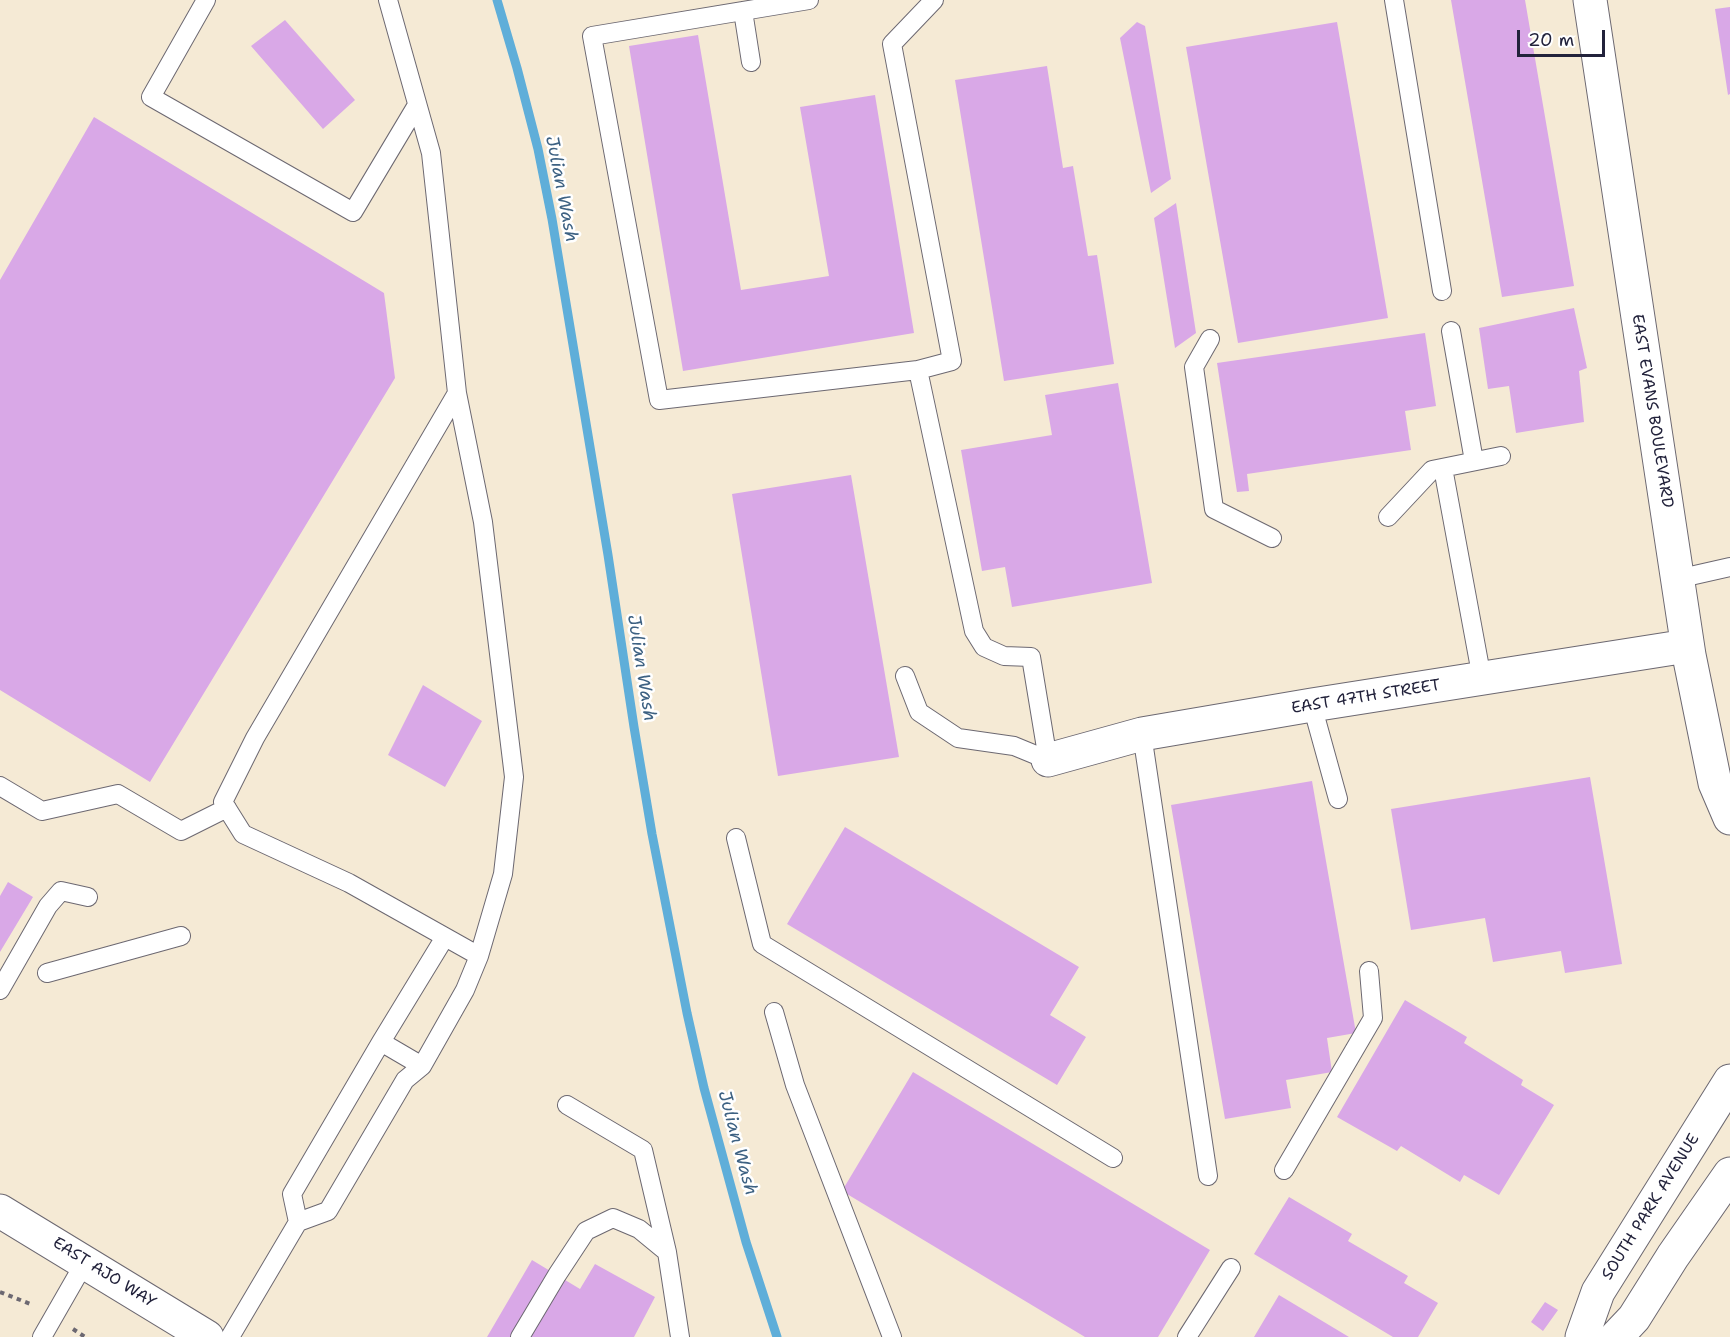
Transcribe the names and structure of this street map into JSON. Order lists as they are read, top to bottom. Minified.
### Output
{"streets":{"street":["EAST EVANS BOULEVARD","EAST 47TH STREET","SOUTH PARK AVENUE","EAST AJO WAY"]},"crossings":[["EAST EVANS BOULEVARD","EAST 47TH STREET"]],"water":["Julian Wash"],"scale_bar":"20 m"}
